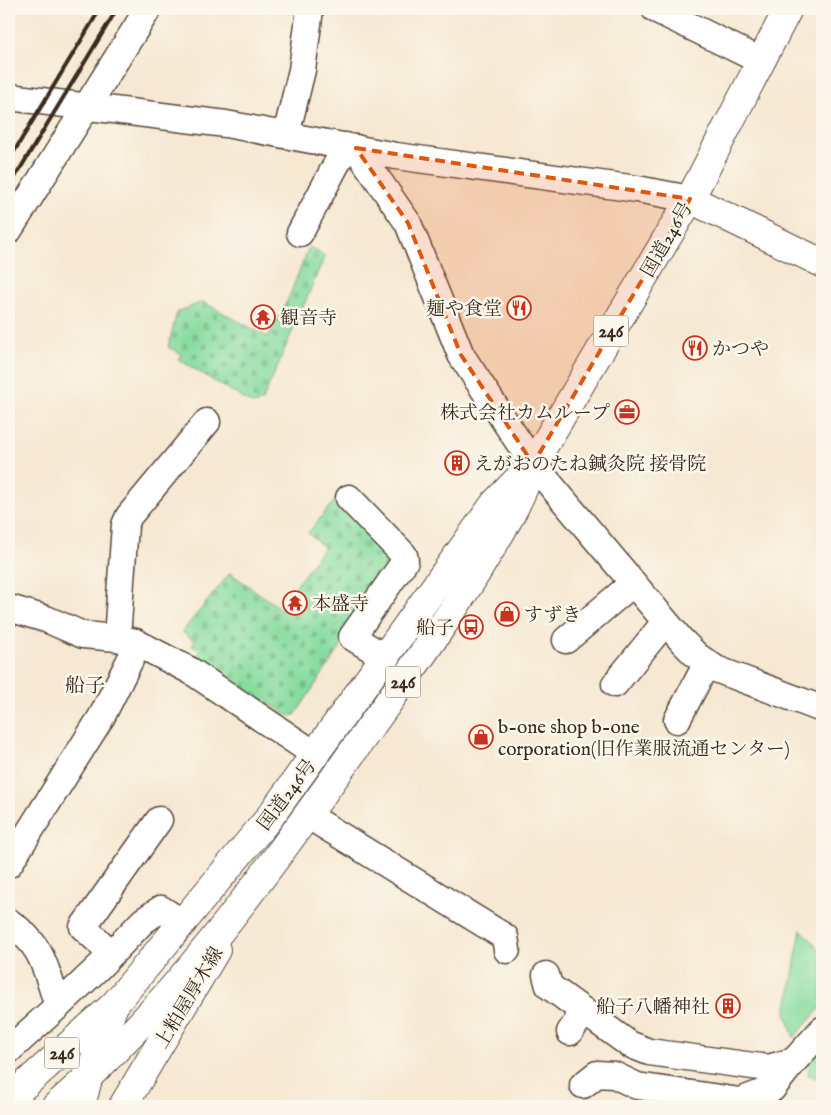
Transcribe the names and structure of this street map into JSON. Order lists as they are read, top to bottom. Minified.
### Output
{"streets":{"main road":["国道246号","246","上粕屋厚木線"]},"crossings":[["国道246号","上粕屋厚木線"]],"districts":["船子"],"places":{"restaurant":["麺や食堂","かつや"],"temple":["観音寺","本盛寺"],"office":["株式会社カムループ"],"building":["えがおのたね鍼灸院 接骨院","船子八幡神社"],"shop":["すずき","b-one shop b-one corporation(旧作業服流通センター)"],"bus stop":["船子"]}}
